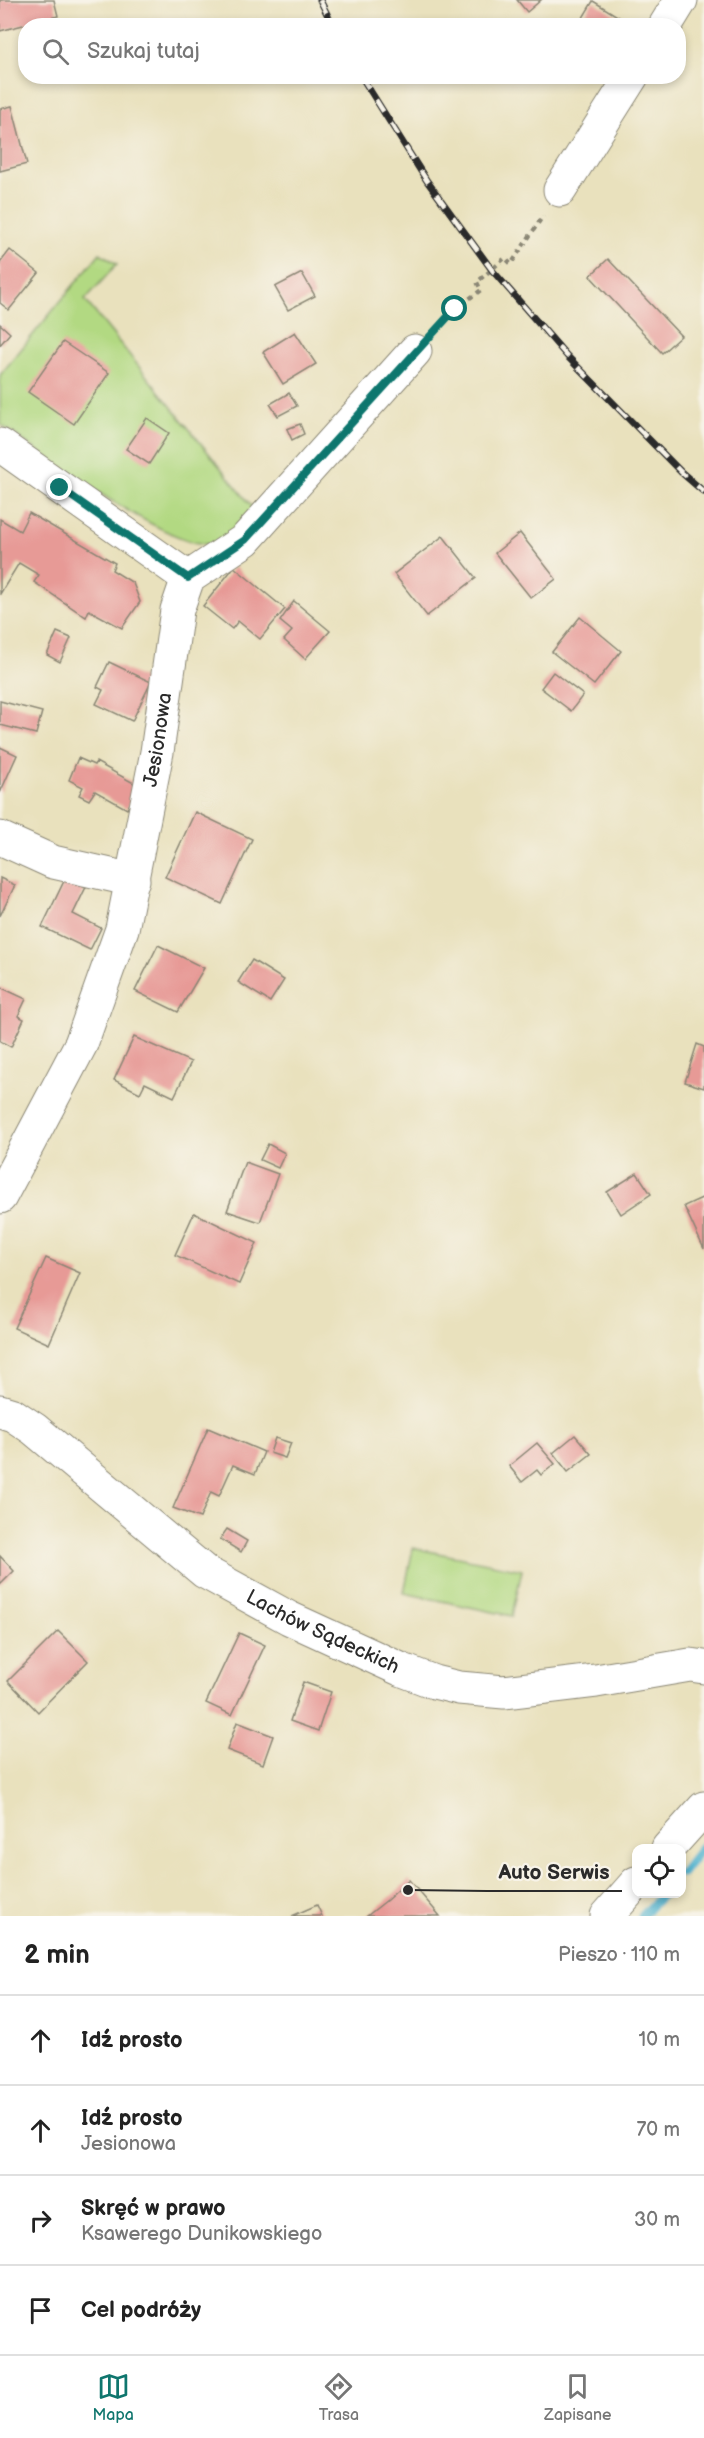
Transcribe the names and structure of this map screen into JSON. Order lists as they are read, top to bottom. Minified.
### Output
{"streets":{"street":["Jesionowa","Lachów Sądeckich"]},"places":["Auto Serwis"],"page":{"search":"Szukaj tutaj","heading":["2 min","Pieszo · 110 m"],"list":[["Idź prosto","10 m"],["Idź prosto","Jesionowa","70 m"],["Skręć w prawo","Ksawerego Dunikowskiego","30 m"],"Cel podróży"],"nav":["Mapa","Trasa","Zapisane"]}}
